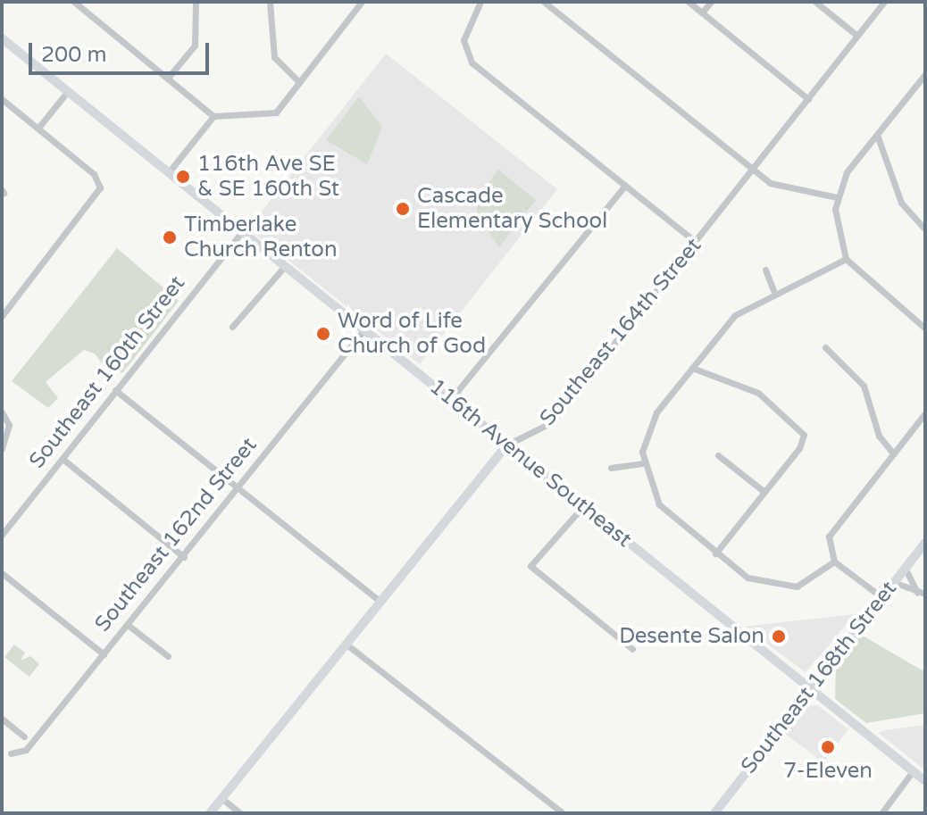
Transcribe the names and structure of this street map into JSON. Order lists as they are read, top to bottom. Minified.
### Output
{"streets":{"street":["Southeast 164th Street","Southeast 160th Street","116th Avenue Southeast","Southeast 162nd Street","Southeast 168th Street"]},"crossings":[["Southeast 164th Street","116th Avenue Southeast"],["Southeast 160th Street","116th Avenue Southeast"],["116th Avenue Southeast","Southeast 162nd Street"],["116th Avenue Southeast","Southeast 168th Street"]],"places":["116th Ave SE & SE 160th St","Cascade Elementary School","Timberlake Church Renton","Word of Life Church of God","Desente Salon","7-Eleven"],"scale_bar":"200 m"}
